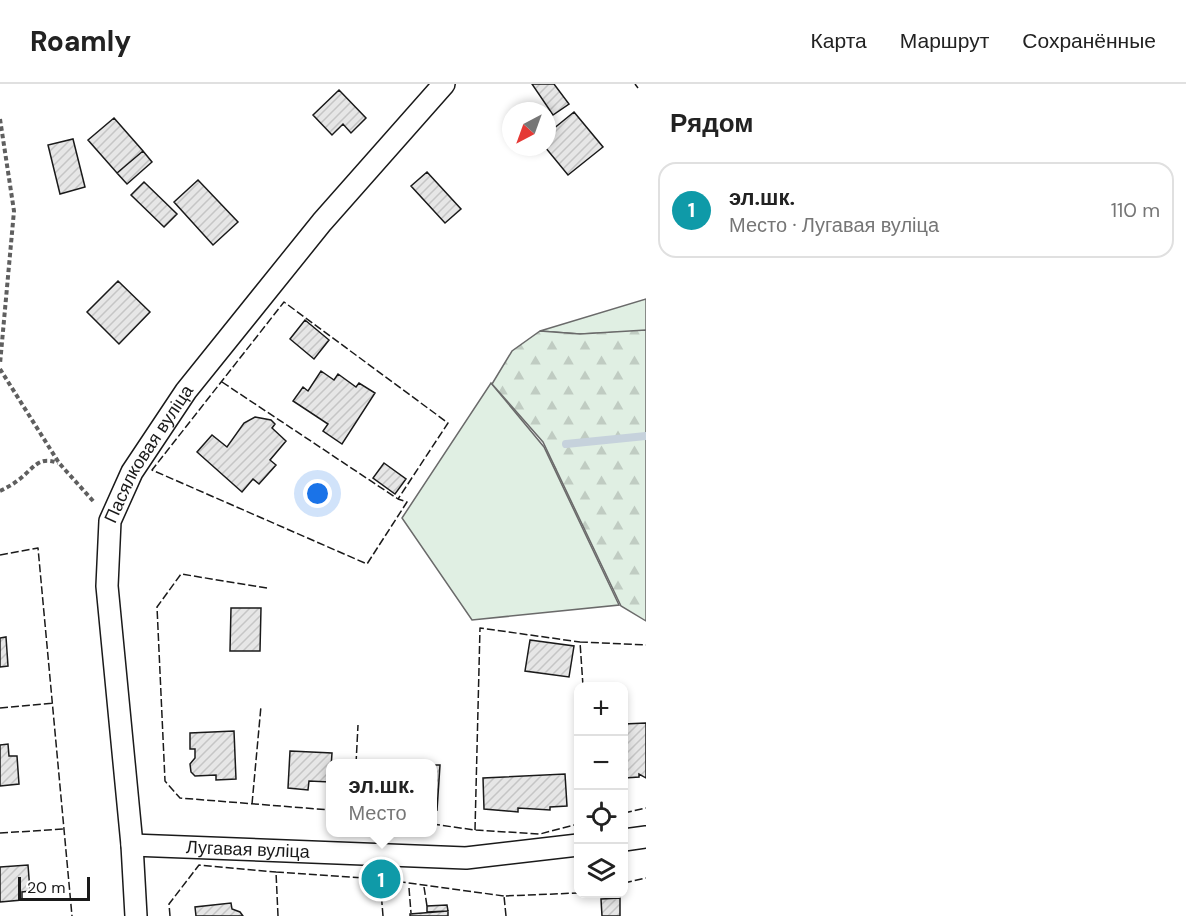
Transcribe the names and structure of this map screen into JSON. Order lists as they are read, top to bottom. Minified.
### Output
{"streets":{"street":["Пасялковая вуліца","Лугавая вуліца"]},"crossings":[["Пасялковая вуліца","Лугавая вуліца"]],"scale_bar":"20 m","north":"bottom left","page":{"header":"Roamly","nav":["Карта","Маршрут","Сохранённые"],"heading":"Рядом","list":[{"mark":"1","name":"эл.шк.","note":"Место · Лугавая вуліца","value":"110 m"}],"map_buttons":["+","−"],"popup":["эл.шк.","Место"],"pins":"1","scale":"20 m"}}
